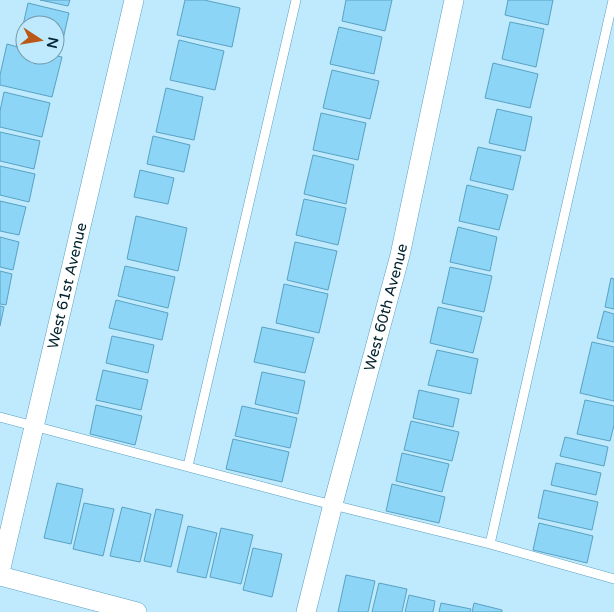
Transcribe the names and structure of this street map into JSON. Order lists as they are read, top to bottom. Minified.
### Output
{"streets":{"street":["West 61st Avenue","West 60th Avenue"]},"north":"right"}
